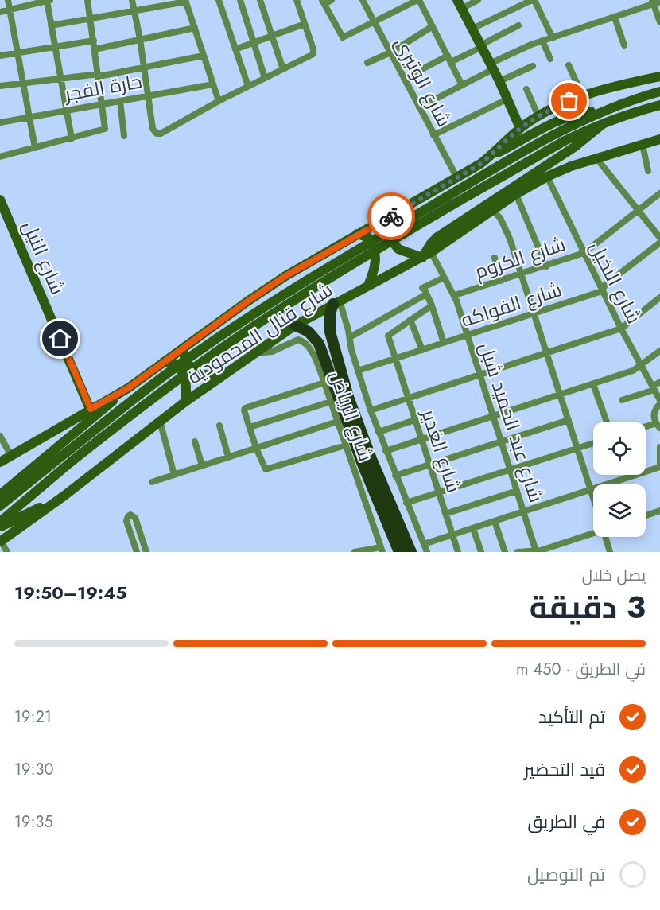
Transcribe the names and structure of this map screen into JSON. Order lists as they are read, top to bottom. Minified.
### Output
{"streets":{"street":["شارع الوتيرى","حارة الفجر","شارع النيل","شارع الكروم","شارع النخيل","شارع الفواكه","شارع قنال المحمودية","شارع الرياض","شارع عبد الحميد شبل","شارع الغدير"]},"crossings":[["شارع الوتيرى","شارع قنال المحمودية"],["شارع النيل","شارع قنال المحمودية"],["شارع الكروم","شارع النخيل"],["شارع الكروم","شارع عبد الحميد شبل"],["شارع النخيل","شارع الفواكه"],["شارع النخيل","شارع قنال المحمودية"],["شارع الفواكه","شارع عبد الحميد شبل"],["شارع الفواكه","شارع الغدير"],["شارع قنال المحمودية","شارع الرياض"],["شارع قنال المحمودية","شارع عبد الحميد شبل"]],"page":{"heading":["3 دقيقة","يصل خلال","19:45–19:50"],"bar":"في الطريق · 450 m","list":[["تم التأكيد","19:21"],["قيد التحضير","19:30"],["في الطريق","19:35"],"تم التوصيل"]}}
